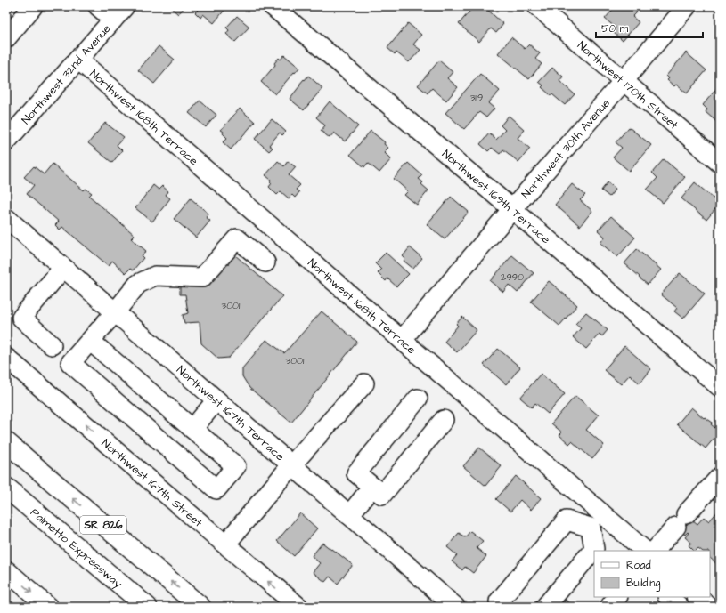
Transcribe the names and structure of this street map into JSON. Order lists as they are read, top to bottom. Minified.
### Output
{"streets":{"highway":["SR 826","Palmetto Expressway"],"street":["Northwest 32nd Avenue","Northwest 170th Street","Northwest 168th Terrace","Northwest 30th Avenue","Northwest 169th Terrace","Northwest 167th Terrace","Northwest 167th Street"]},"crossings":[["Northwest 32nd Avenue","Northwest 168th Terrace"],["Northwest 170th Street","Northwest 30th Avenue"],["Northwest 168th Terrace","Northwest 30th Avenue"],["Northwest 30th Avenue","Northwest 169th Terrace"]],"house_numbers":["3119","2990","3001","3001"],"legend":["Road","Building"],"scale_bar":"50 m"}
